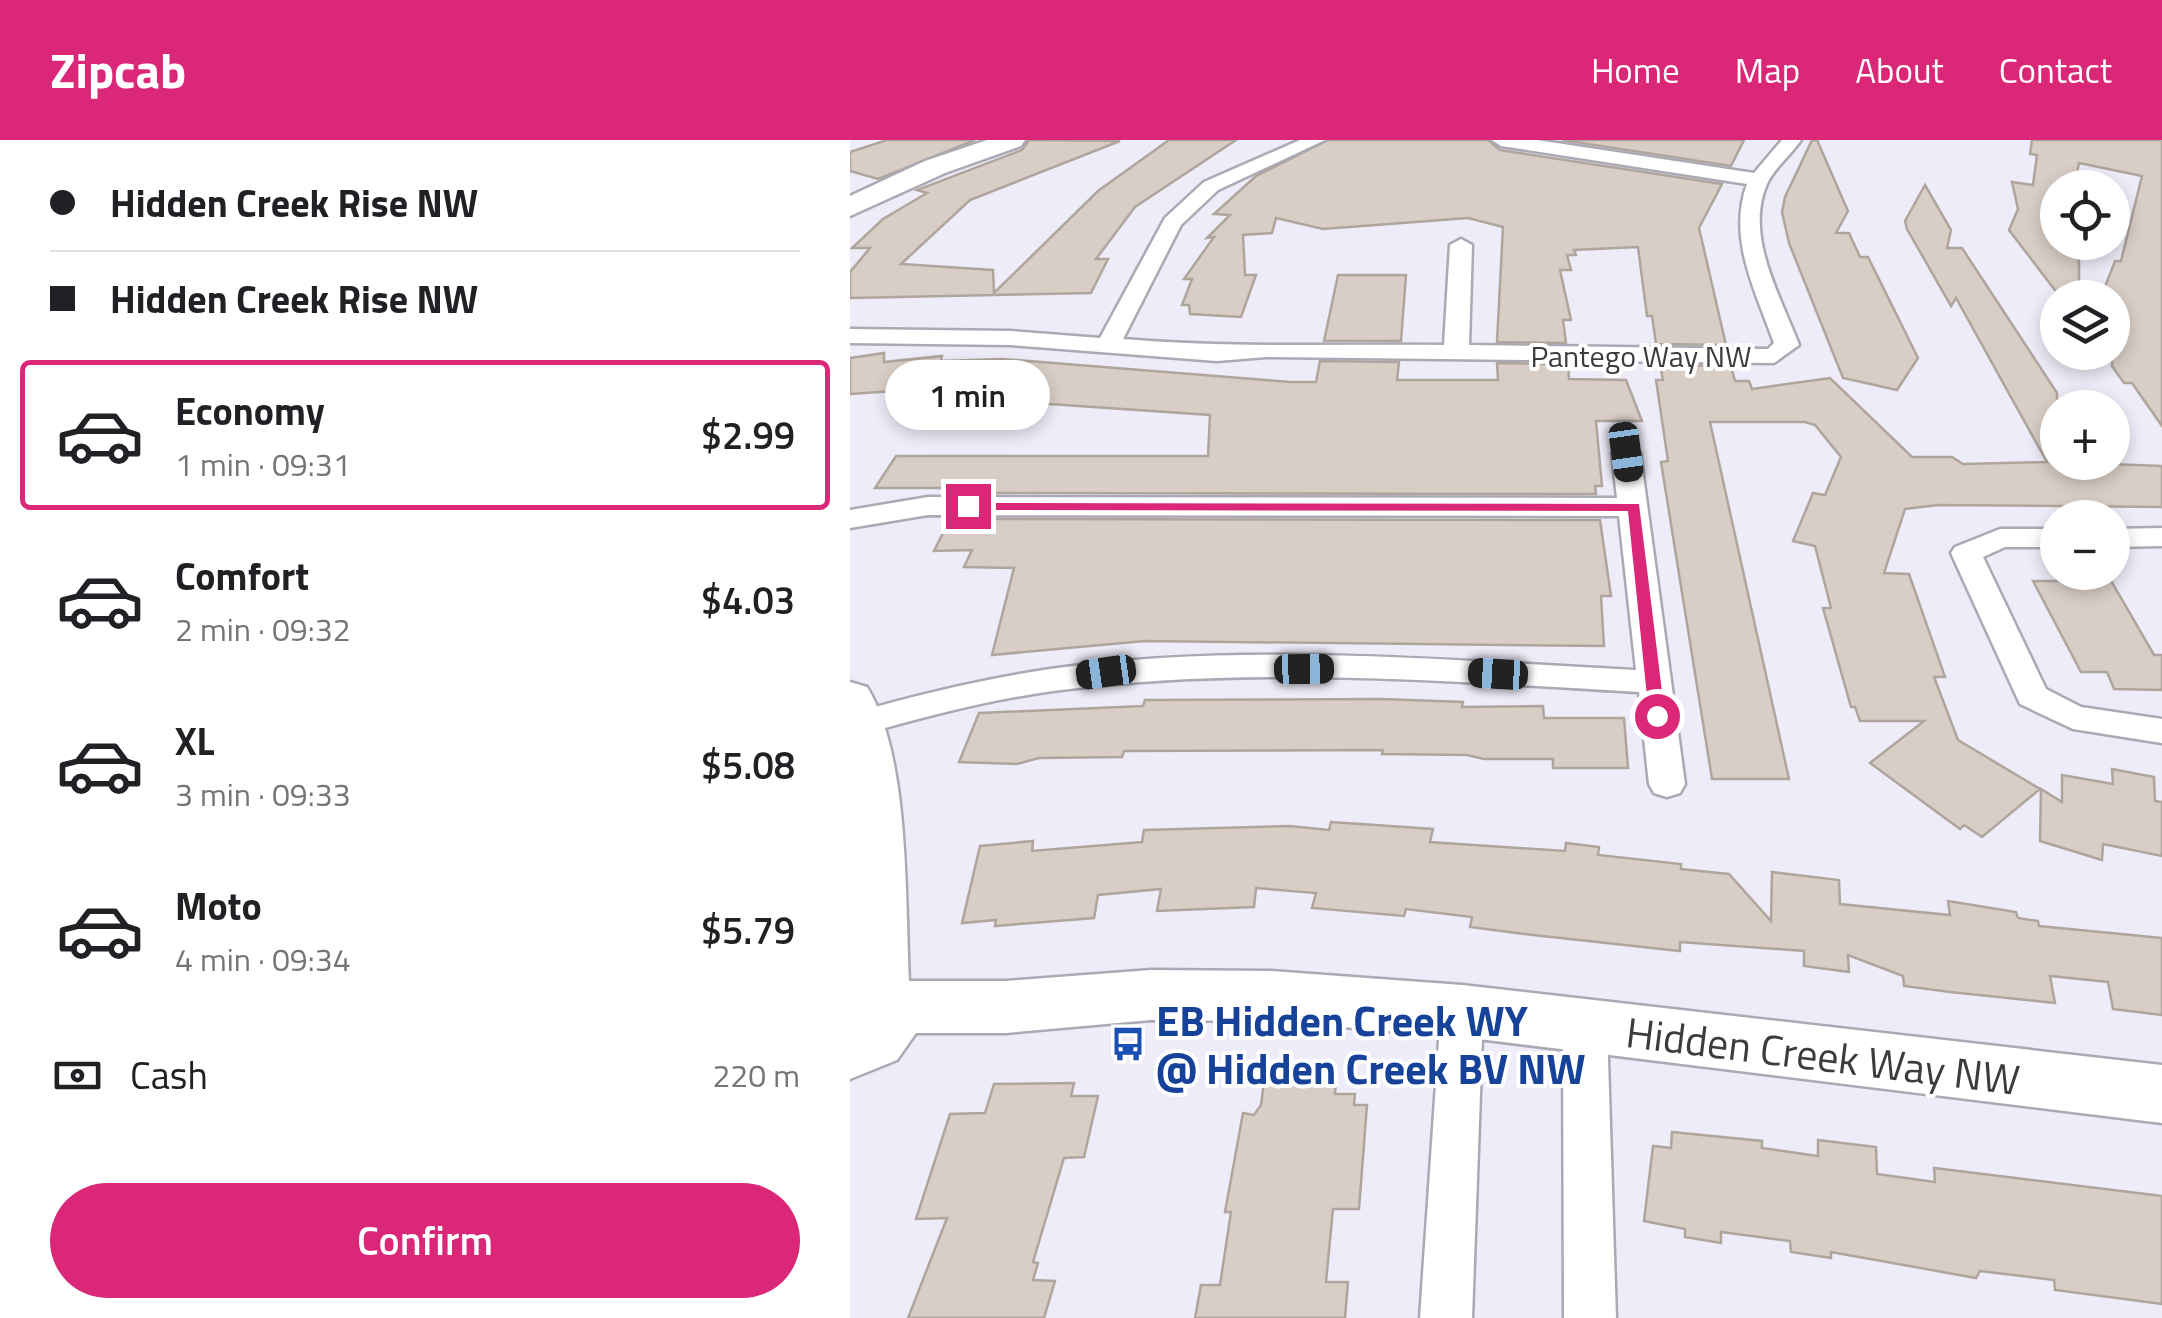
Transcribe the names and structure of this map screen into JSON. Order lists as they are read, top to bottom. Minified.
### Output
{"streets":{"street":["Pantego Way NW","Hidden Creek Way NW"]},"places":{"bus stop":["EB Hidden Creek WY @ Hidden Creek BV NW"]},"page":{"header":"Zipcab","nav":["Home","Map","About","Contact"],"banner":["Hidden Creek Rise NW","Hidden Creek Rise NW"],"map_buttons":["+","−"],"list":[{"name":"Economy","note":"1 min · 09:31","value":"$2.99"},{"name":"Comfort","note":"2 min · 09:32","value":"$4.03"},{"name":"XL","note":"3 min · 09:33","value":"$5.08"},{"name":"Moto","note":"4 min · 09:34","value":"$5.79"}],"bubble":"1 min","pay":["Cash","220 m"],"buttons":"Confirm"}}
